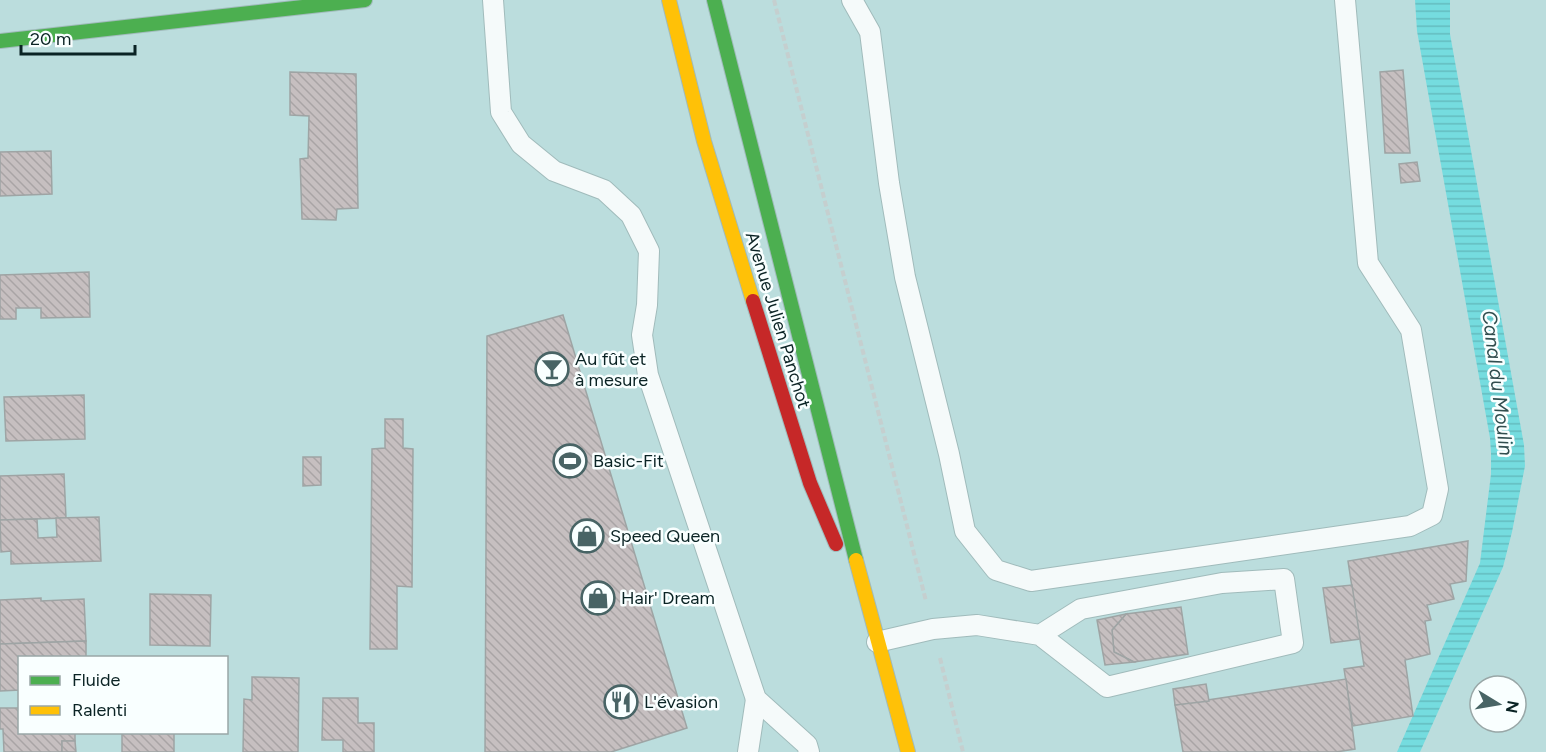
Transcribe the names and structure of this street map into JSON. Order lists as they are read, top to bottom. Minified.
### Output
{"streets":{"main road":["Avenue Julien Panchot"]},"water":["Canal du Moulin"],"places":{"bar":["Au fût et à mesure"],"sports":["Basic-Fit"],"shop":["Speed Queen","Hair' Dream"],"restaurant":["L'évasion"]},"legend":["Fluide","Ralenti"],"scale_bar":"20 m","north":"right"}
